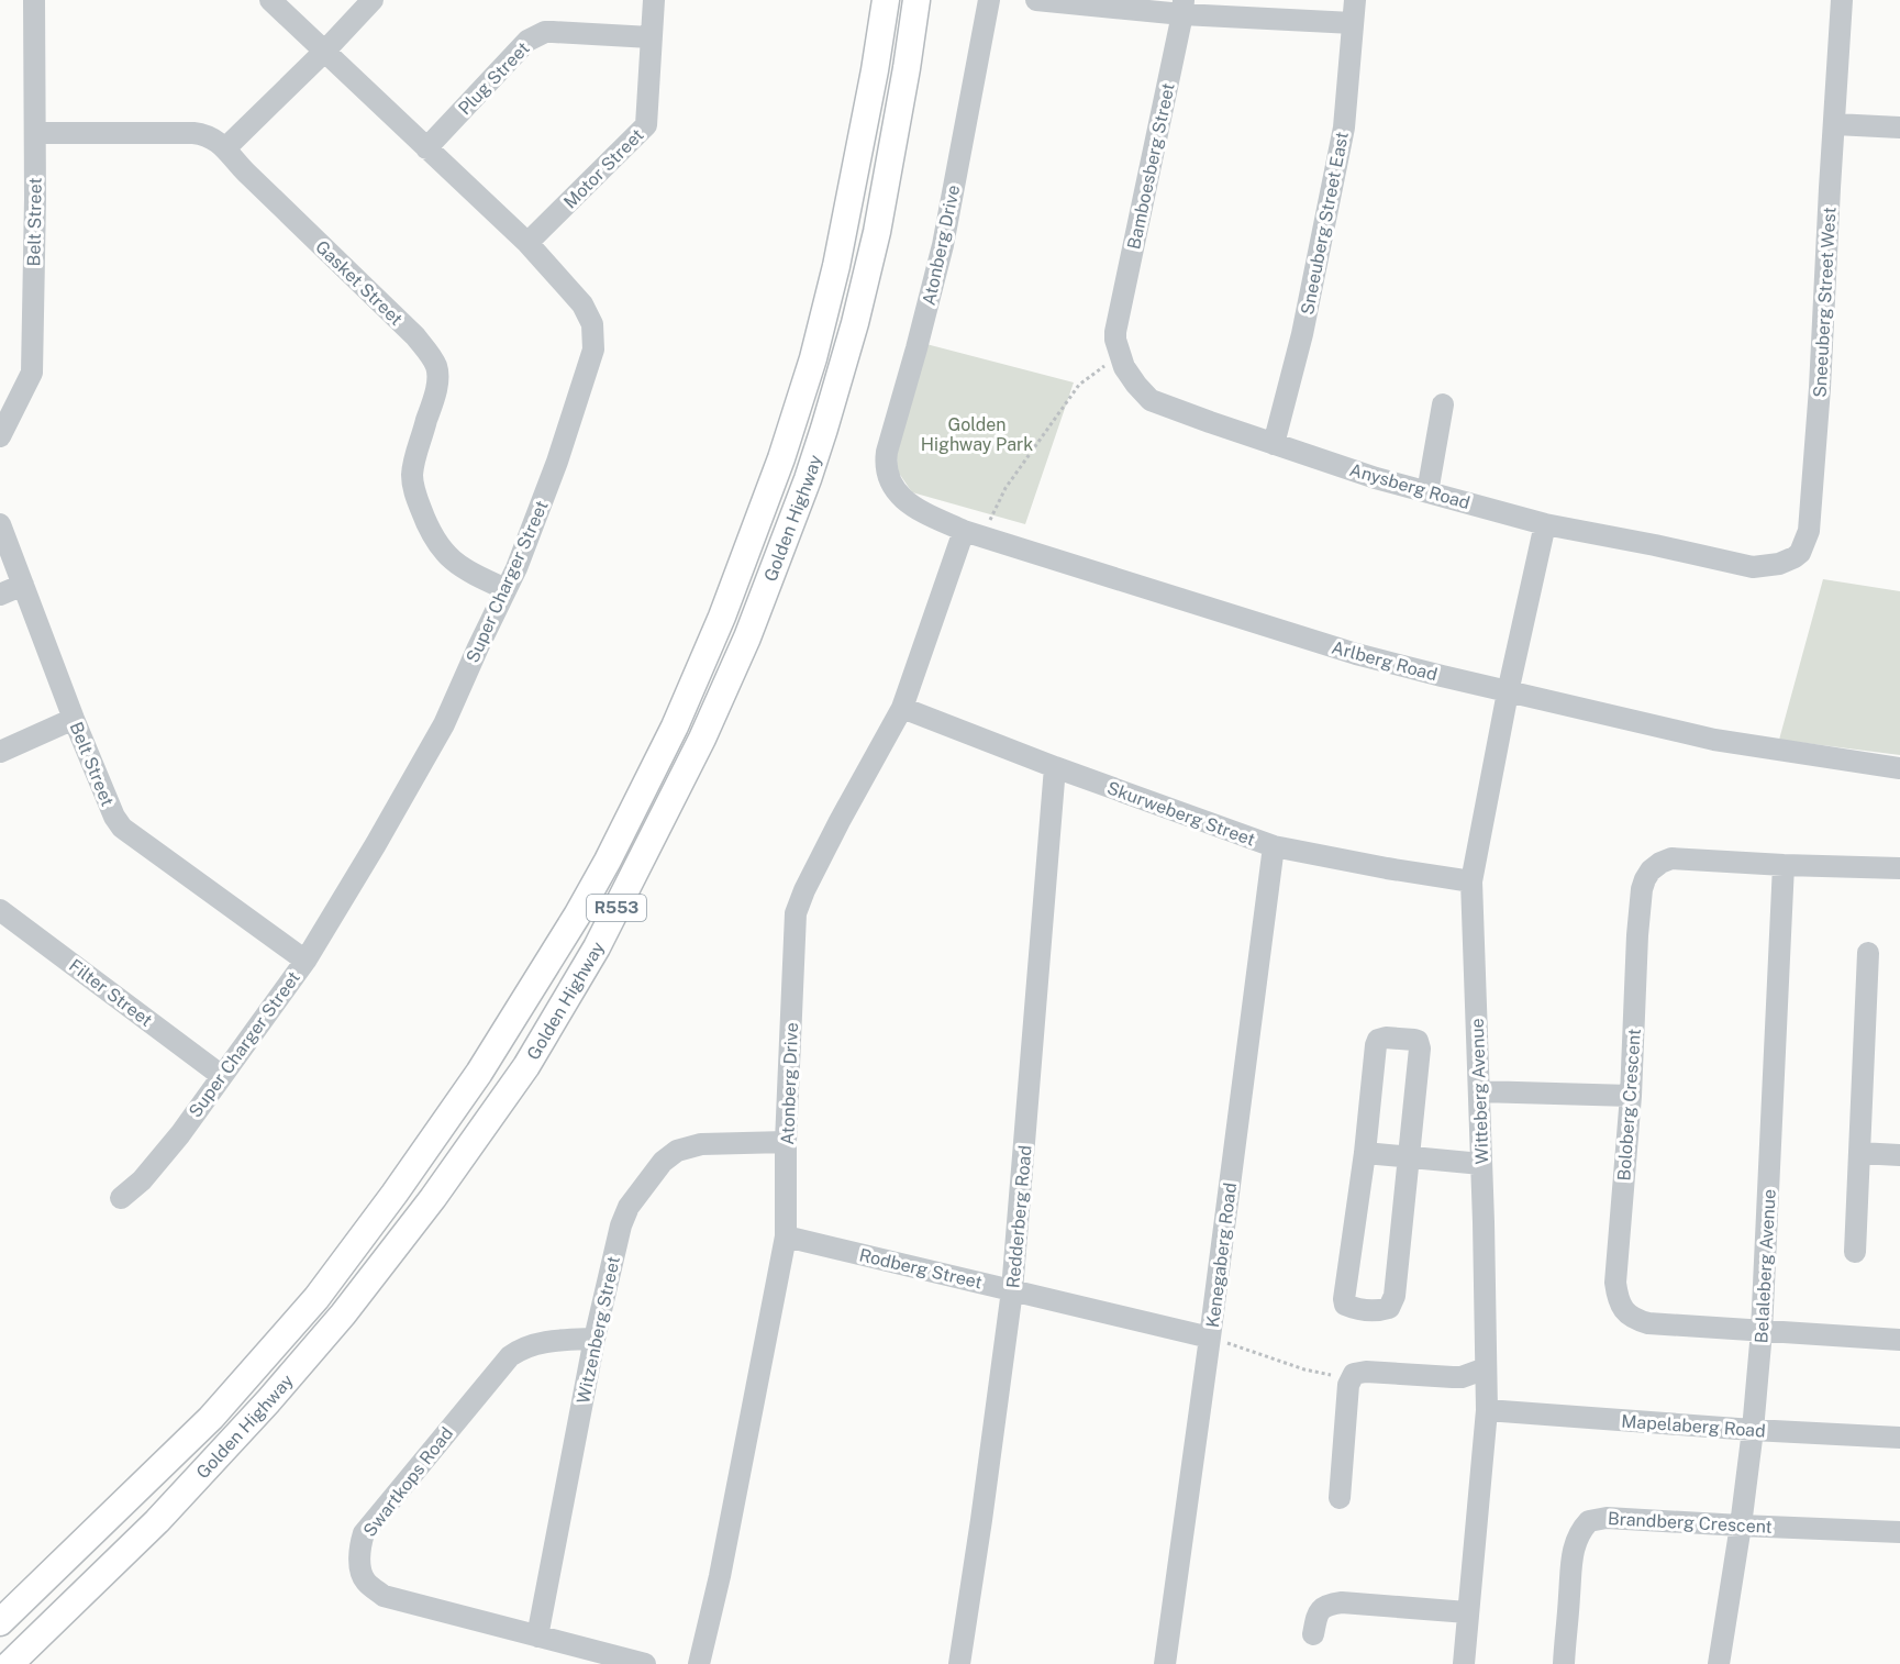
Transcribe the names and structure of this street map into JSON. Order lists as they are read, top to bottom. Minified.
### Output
{"streets":{"main road":["Golden Highway","R553"],"street":["Plug Street","Bamboesberg Street","Motor Street","Belt Street","Sneeuberg Street East","Atonberg Drive","Gasket Street","Sneeuberg Street West","Anysberg Road","Super Charger Street","Arlberg Road","Skurweberg Street","Filter Street","Witteberg Avenue","Boloberg Crescent","Redderberg Road","Kenegaberg Road","Belaleberg Avenue","Rodberg Street","Witzenberg Street","Mapelaberg Road","Swartkops Road","Brandberg Crescent"]},"crossings":[["Plug Street","Motor Street"],["Plug Street","Super Charger Street"],["Bamboesberg Street","Anysberg Road"],["Motor Street","Super Charger Street"],["Belt Street","Gasket Street"],["Belt Street","Super Charger Street"],["Sneeuberg Street East","Anysberg Road"],["Atonberg Drive","Arlberg Road"],["Atonberg Drive","Skurweberg Street"],["Atonberg Drive","Rodberg Street"],["Atonberg Drive","Witzenberg Street"],["Gasket Street","Super Charger Street"],["Sneeuberg Street West","Anysberg Road"],["Anysberg Road","Witteberg Avenue"],["Super Charger Street","Filter Street"],["Arlberg Road","Witteberg Avenue"],["Skurweberg Street","Witteberg Avenue"],["Skurweberg Street","Redderberg Road"],["Skurweberg Street","Kenegaberg Road"],["Witteberg Avenue","Mapelaberg Road"],["Boloberg Crescent","Belaleberg Avenue"],["Redderberg Road","Rodberg Street"],["Kenegaberg Road","Rodberg Street"],["Belaleberg Avenue","Mapelaberg Road"],["Belaleberg Avenue","Brandberg Crescent"],["Witzenberg Street","Swartkops Road"]],"parks":["Golden Highway Park"]}
